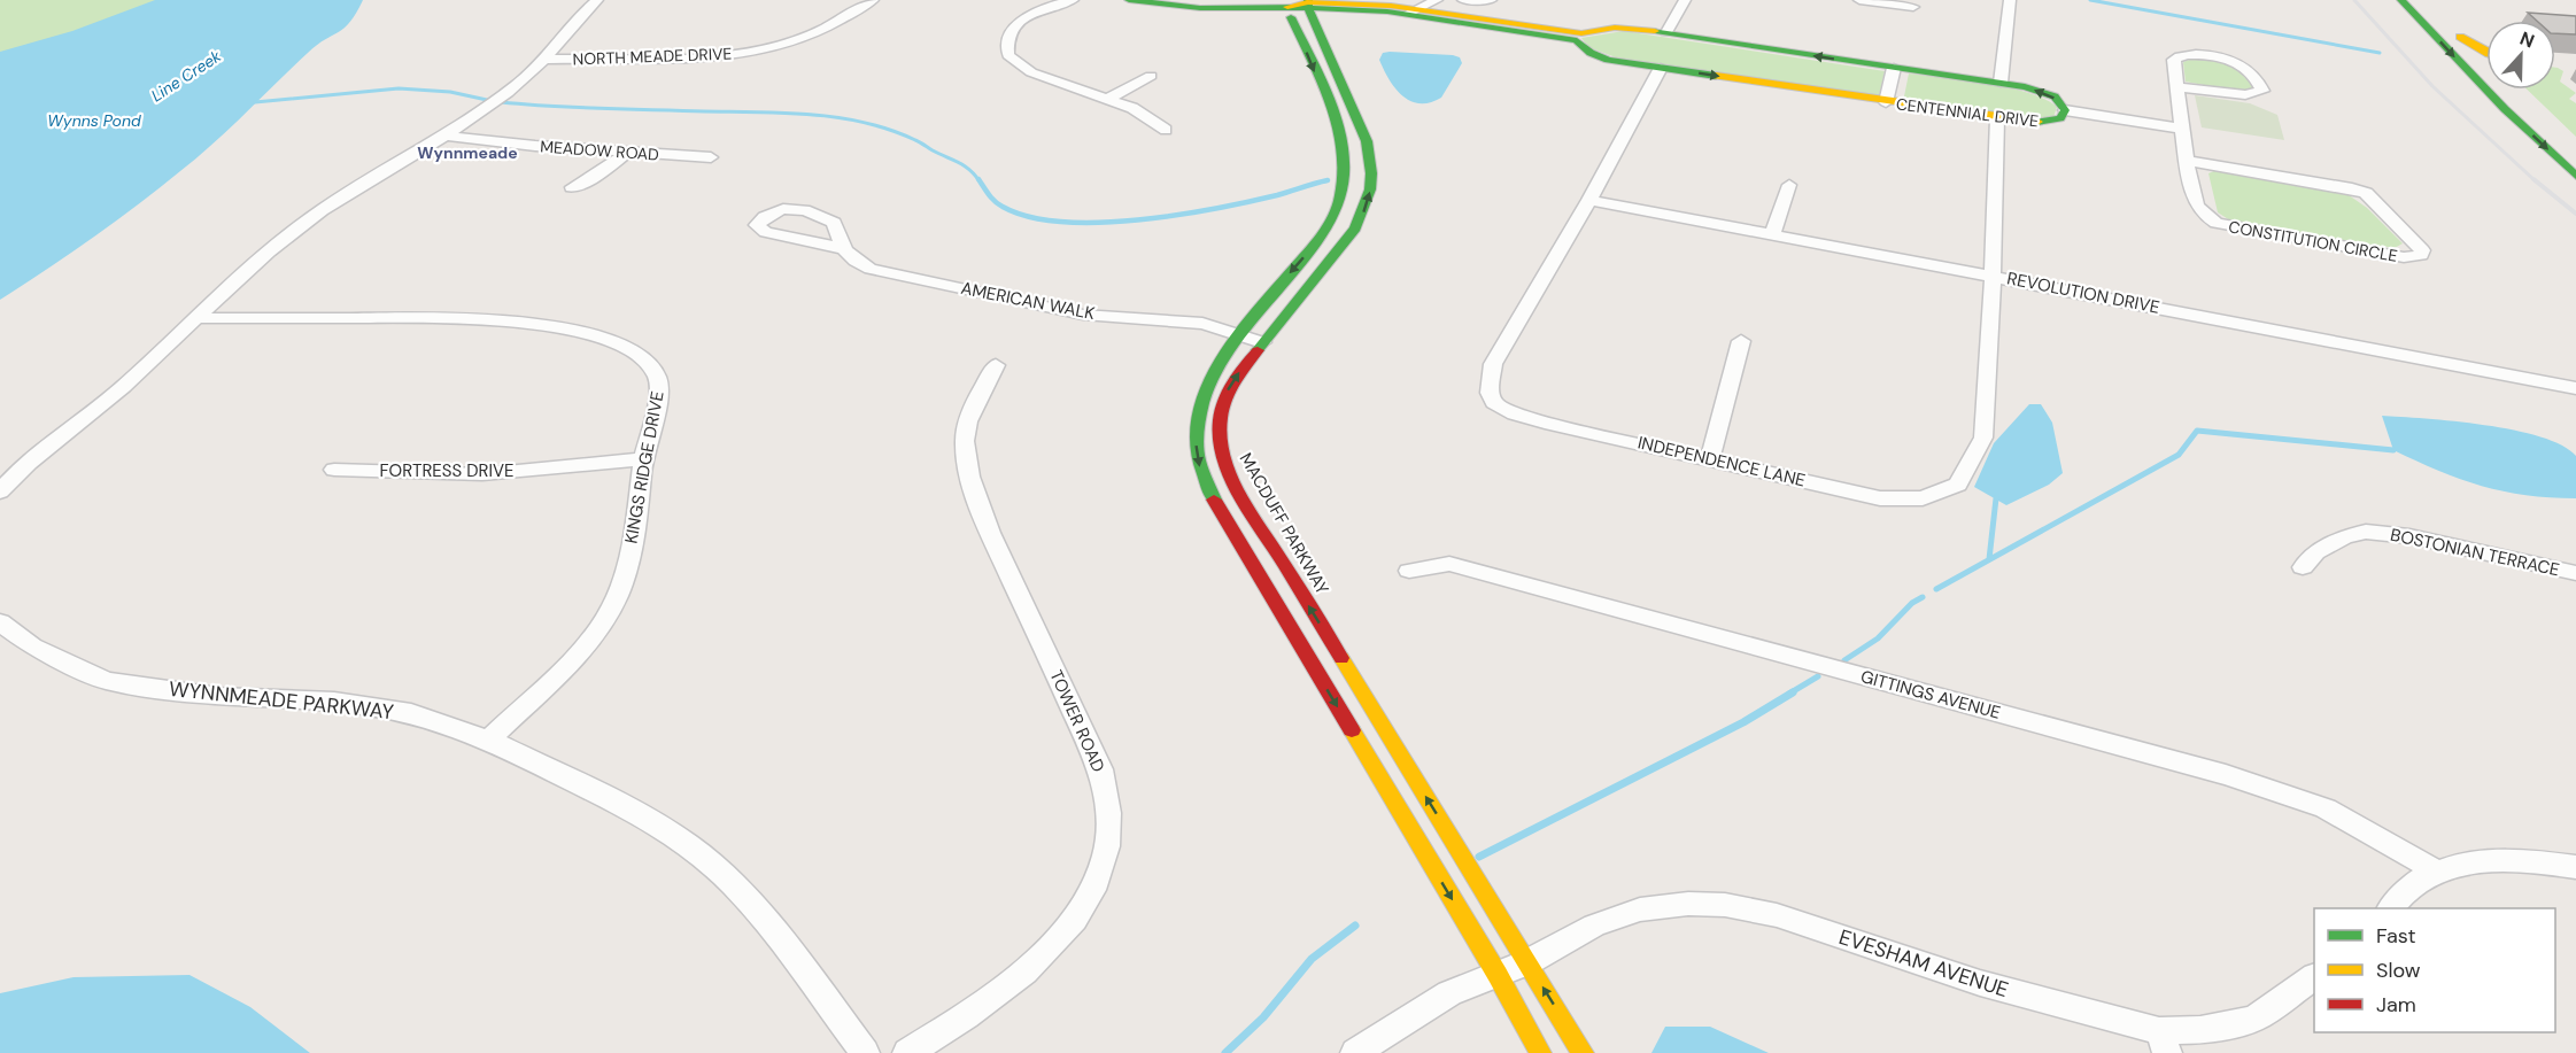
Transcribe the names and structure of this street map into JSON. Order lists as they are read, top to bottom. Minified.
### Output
{"streets":{"street":["NORTH MEADE DRIVE","CENTENNIAL DRIVE","MEADOW ROAD","CONSTITUTION CIRCLE","REVOLUTION DRIVE","AMERICAN WALK","INDEPENDENCE LANE","KINGS RIDGE DRIVE","FORTRESS DRIVE","MACDUFF PARKWAY","BOSTONIAN TERRACE","GITTINGS AVENUE","WYNNMEADE PARKWAY","TOWER ROAD","EVESHAM AVENUE"]},"crossings":[["CENTENNIAL DRIVE","INDEPENDENCE LANE"],["CENTENNIAL DRIVE","MACDUFF PARKWAY"],["REVOLUTION DRIVE","INDEPENDENCE LANE"],["AMERICAN WALK","MACDUFF PARKWAY"],["KINGS RIDGE DRIVE","FORTRESS DRIVE"],["KINGS RIDGE DRIVE","WYNNMEADE PARKWAY"],["MACDUFF PARKWAY","EVESHAM AVENUE"]],"districts":["Wynnmeade"],"water":["Line Creek","Wynns Pond"],"legend":["Fast","Slow","Jam"],"north":"top"}
